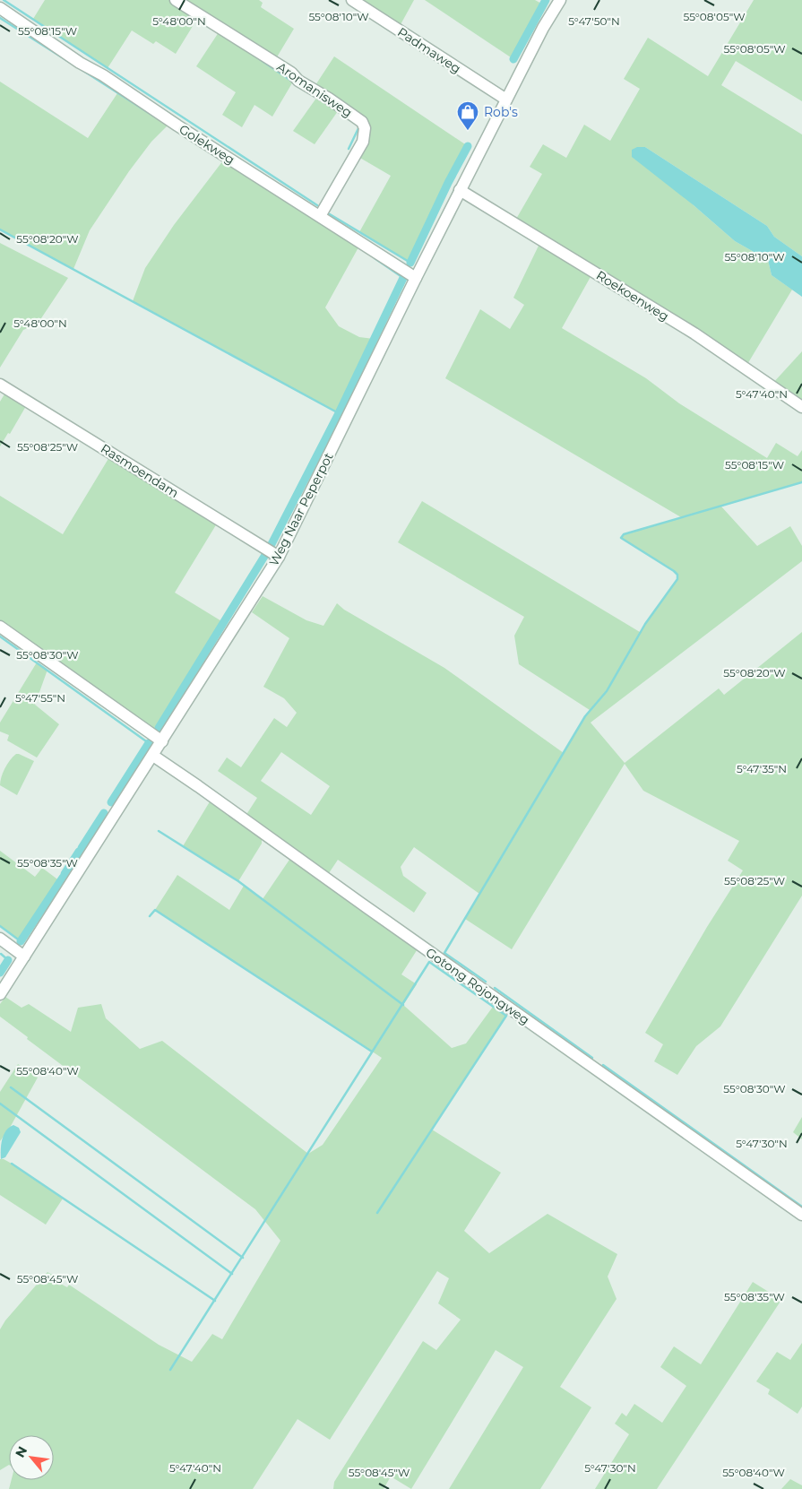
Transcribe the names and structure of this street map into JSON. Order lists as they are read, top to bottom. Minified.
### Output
{"streets":{"street":["Padmaweg","Aromanisweg","Golekweg","Roekoenweg","Rasmoendam","Weg Naar Peperpot","Gotong Rojongweg"]},"crossings":[["Padmaweg","Weg Naar Peperpot"],["Aromanisweg","Golekweg"],["Golekweg","Weg Naar Peperpot"],["Roekoenweg","Weg Naar Peperpot"],["Rasmoendam","Weg Naar Peperpot"],["Weg Naar Peperpot","Gotong Rojongweg"]],"places":{"shop":["Rob's"]},"north":"top left","coordinates":["55°08'10\"W","55°08'05\"W","5°48'00\"N","5°47'50\"N","55°08'15\"W","55°08'20\"W","5°47'40\"N","55°08'25\"W","55°08'30\"W","5°47'55\"N","5°47'35\"N","55°08'35\"W","55°08'40\"W","5°47'30\"N","55°08'45\"W"]}
